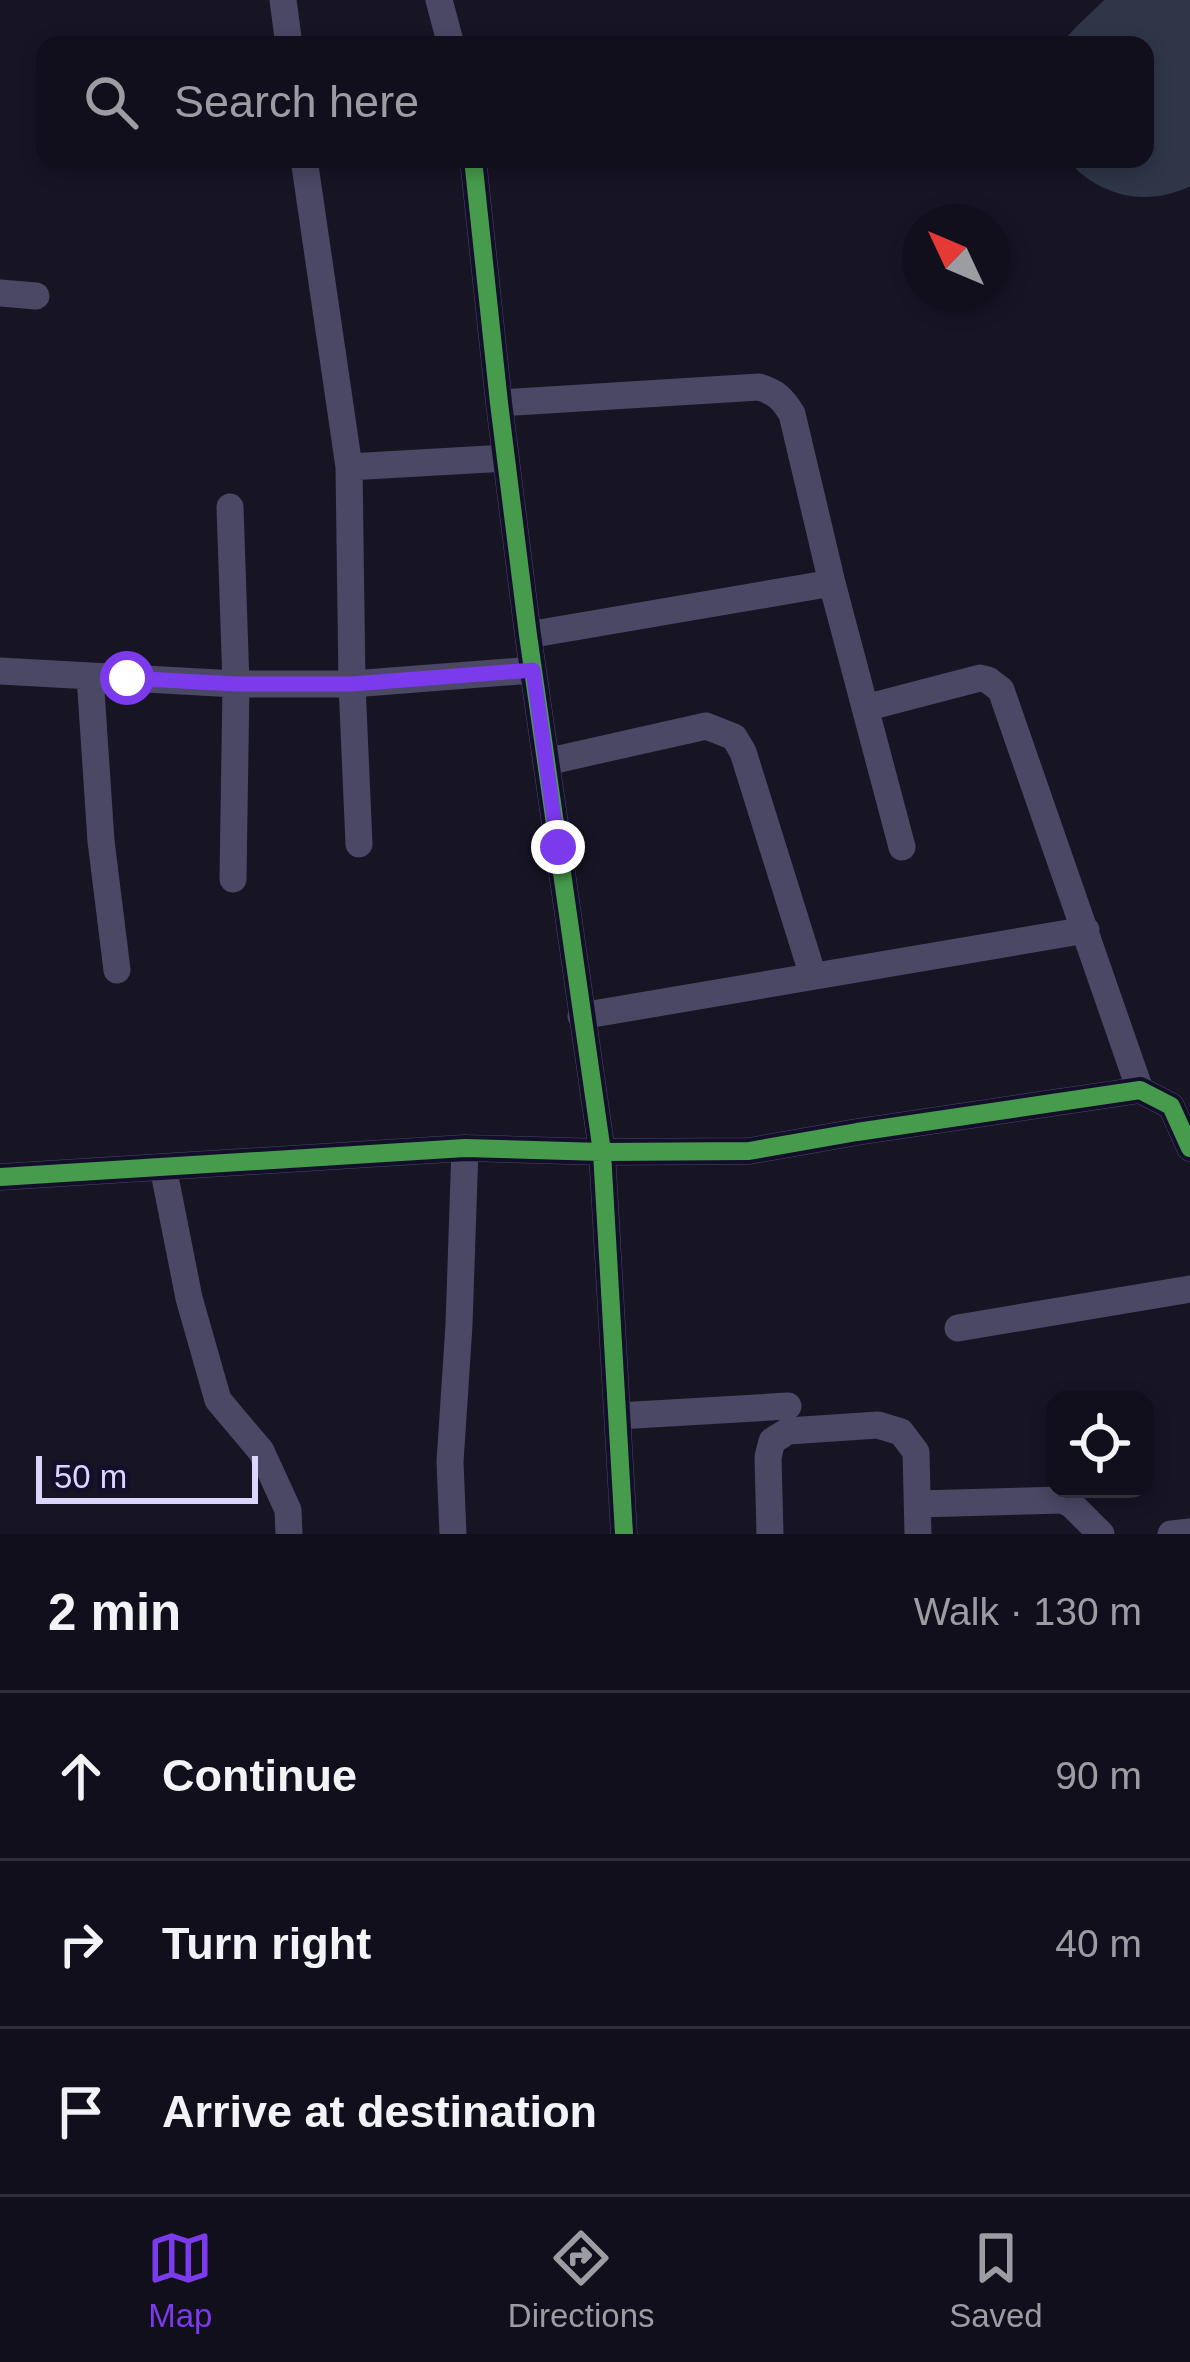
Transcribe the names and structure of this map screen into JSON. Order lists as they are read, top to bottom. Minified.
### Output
{"scale_bar":"50 m","north":"top left","page":{"search":"Search here","scale":"50 m","heading":["2 min","Walk · 130 m"],"list":[["Continue","90 m"],["Turn right","40 m"],"Arrive at destination"],"nav":["Map","Directions","Saved"]}}
